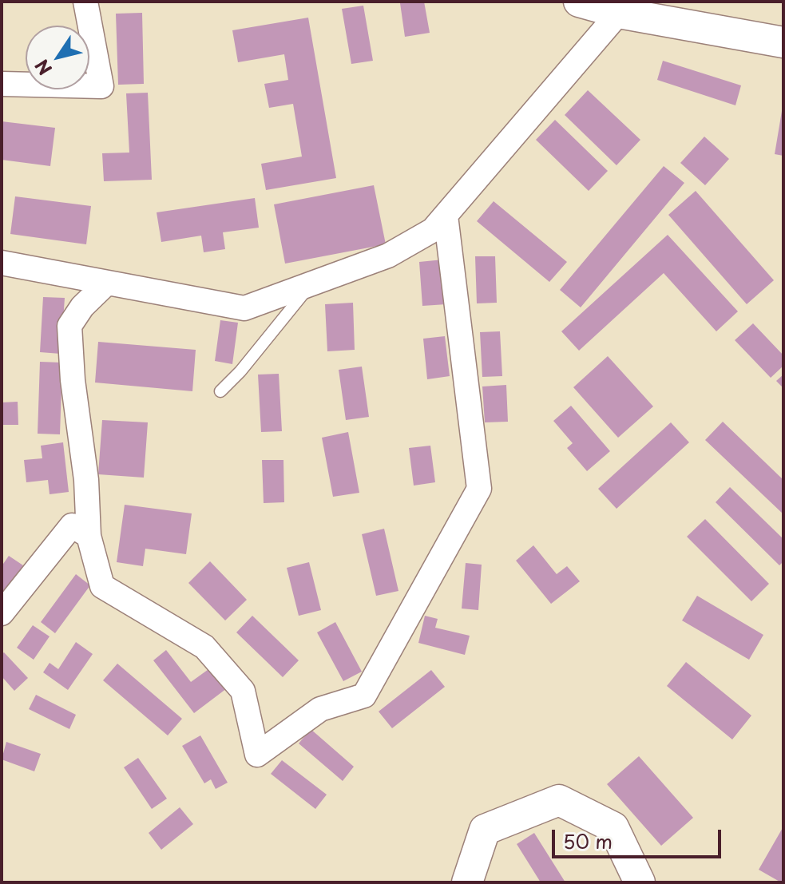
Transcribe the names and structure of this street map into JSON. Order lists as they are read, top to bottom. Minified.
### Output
{"scale_bar":"50 m","north":"bottom left"}
